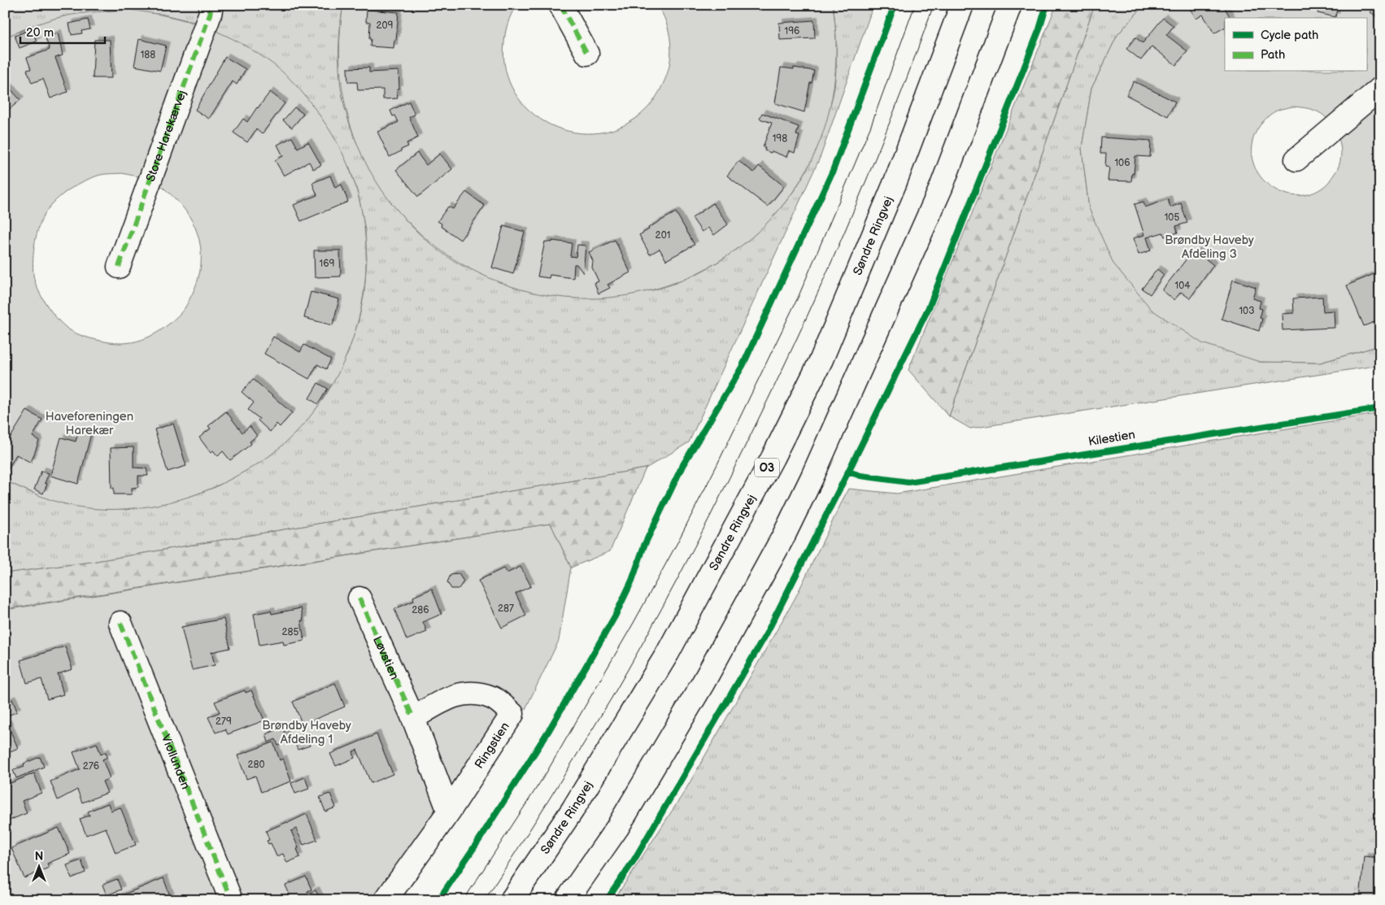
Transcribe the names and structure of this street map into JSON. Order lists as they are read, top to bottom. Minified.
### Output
{"streets":{"main road":["Store Harekærvej","Søndre Ringvej","O3","Løvstien","Ringstien","Viollunden"],"cycle path":["Kilestien"]},"crossings":[["Løvstien","Ringstien"]],"parks":["Brøndby Haveby Afdeling 3","Haveforeningen Harekær","Brøndby Haveby Afdeling 1"],"house_numbers":["209","196","188","198","106","105","201","169","104","103","287","286","285","279","280","276"],"legend":["Cycle path","Path"],"scale_bar":"20 m","north":"top"}
